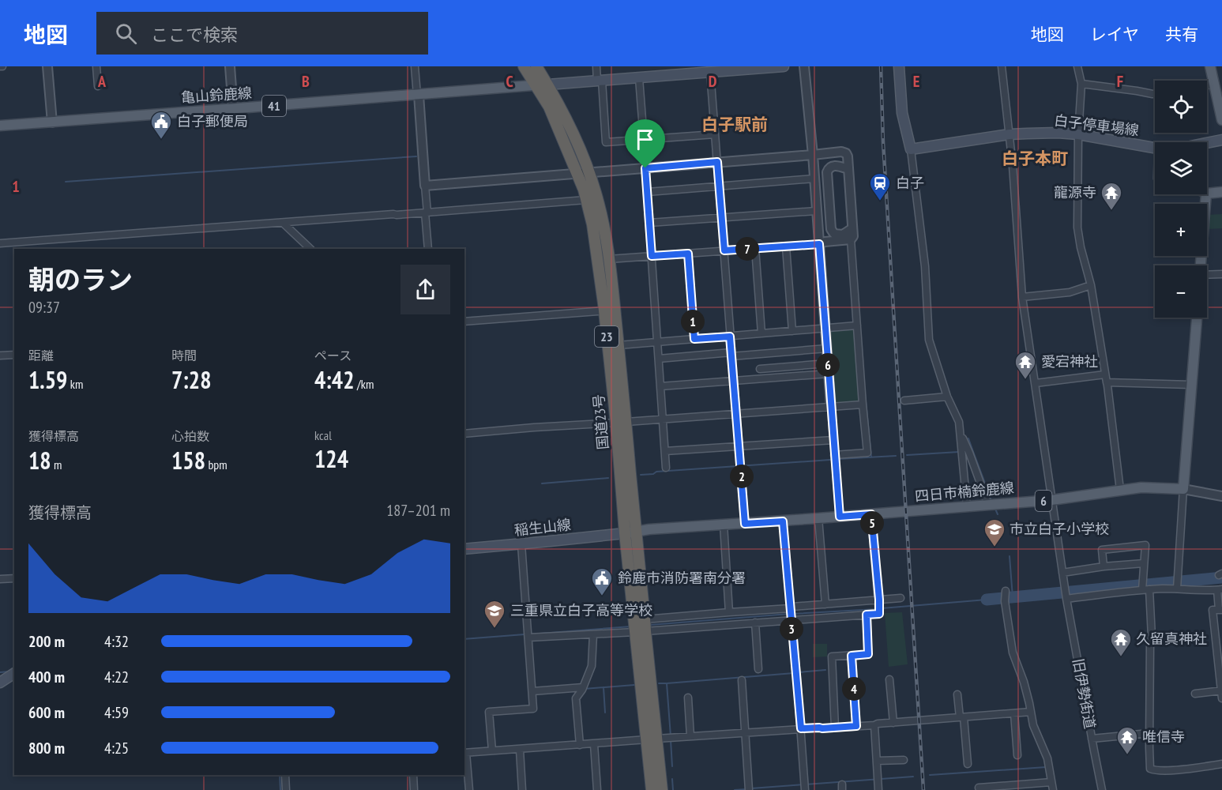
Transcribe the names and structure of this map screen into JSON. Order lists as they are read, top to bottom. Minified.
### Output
{"streets":{"highway":["23","国道23号"],"main road":["亀山鈴鹿線","41","白子停車場線","四日市楠鈴鹿線","6","稲生山線"],"street":["旧伊勢街道"]},"crossings":[["亀山鈴鹿線","国道23号"],["白子停車場線","旧伊勢街道"],["国道23号","四日市楠鈴鹿線"],["国道23号","稲生山線"],["四日市楠鈴鹿線","稲生山線"],["四日市楠鈴鹿線","旧伊勢街道"]],"districts":["白子駅前","白子本町"],"places":{"public building":["白子郵便局","鈴鹿市消防署南分署"],"station":["白子"],"temple":["龍源寺","愛宕神社","久留真神社","唯信寺"],"school or university":["市立白子小学校","三重県立白子高等学校"]},"page":{"header":"地図","search":"ここで検索","nav":["地図","レイヤ","共有"],"map_buttons":["+","−"],"pins":["7","1","6","2","5","3","4"],"heading":["朝のラン","09:37"],"stats":[["距離","1.59 km"],["時間","7:28"],["ペース","4:42 /km"],["獲得標高","18 m"],["心拍数","158 bpm"],["kcal","124"]],"chart":["獲得標高","187–201 m"],"list":[{"name":"200 m","note":"4:32"},{"name":"400 m","note":"4:22"},{"name":"600 m","note":"4:59"},{"name":"800 m","note":"4:25"}]},"grid":{"columns":["A","B","C","D","E","F"],"rows":["1"]}}
